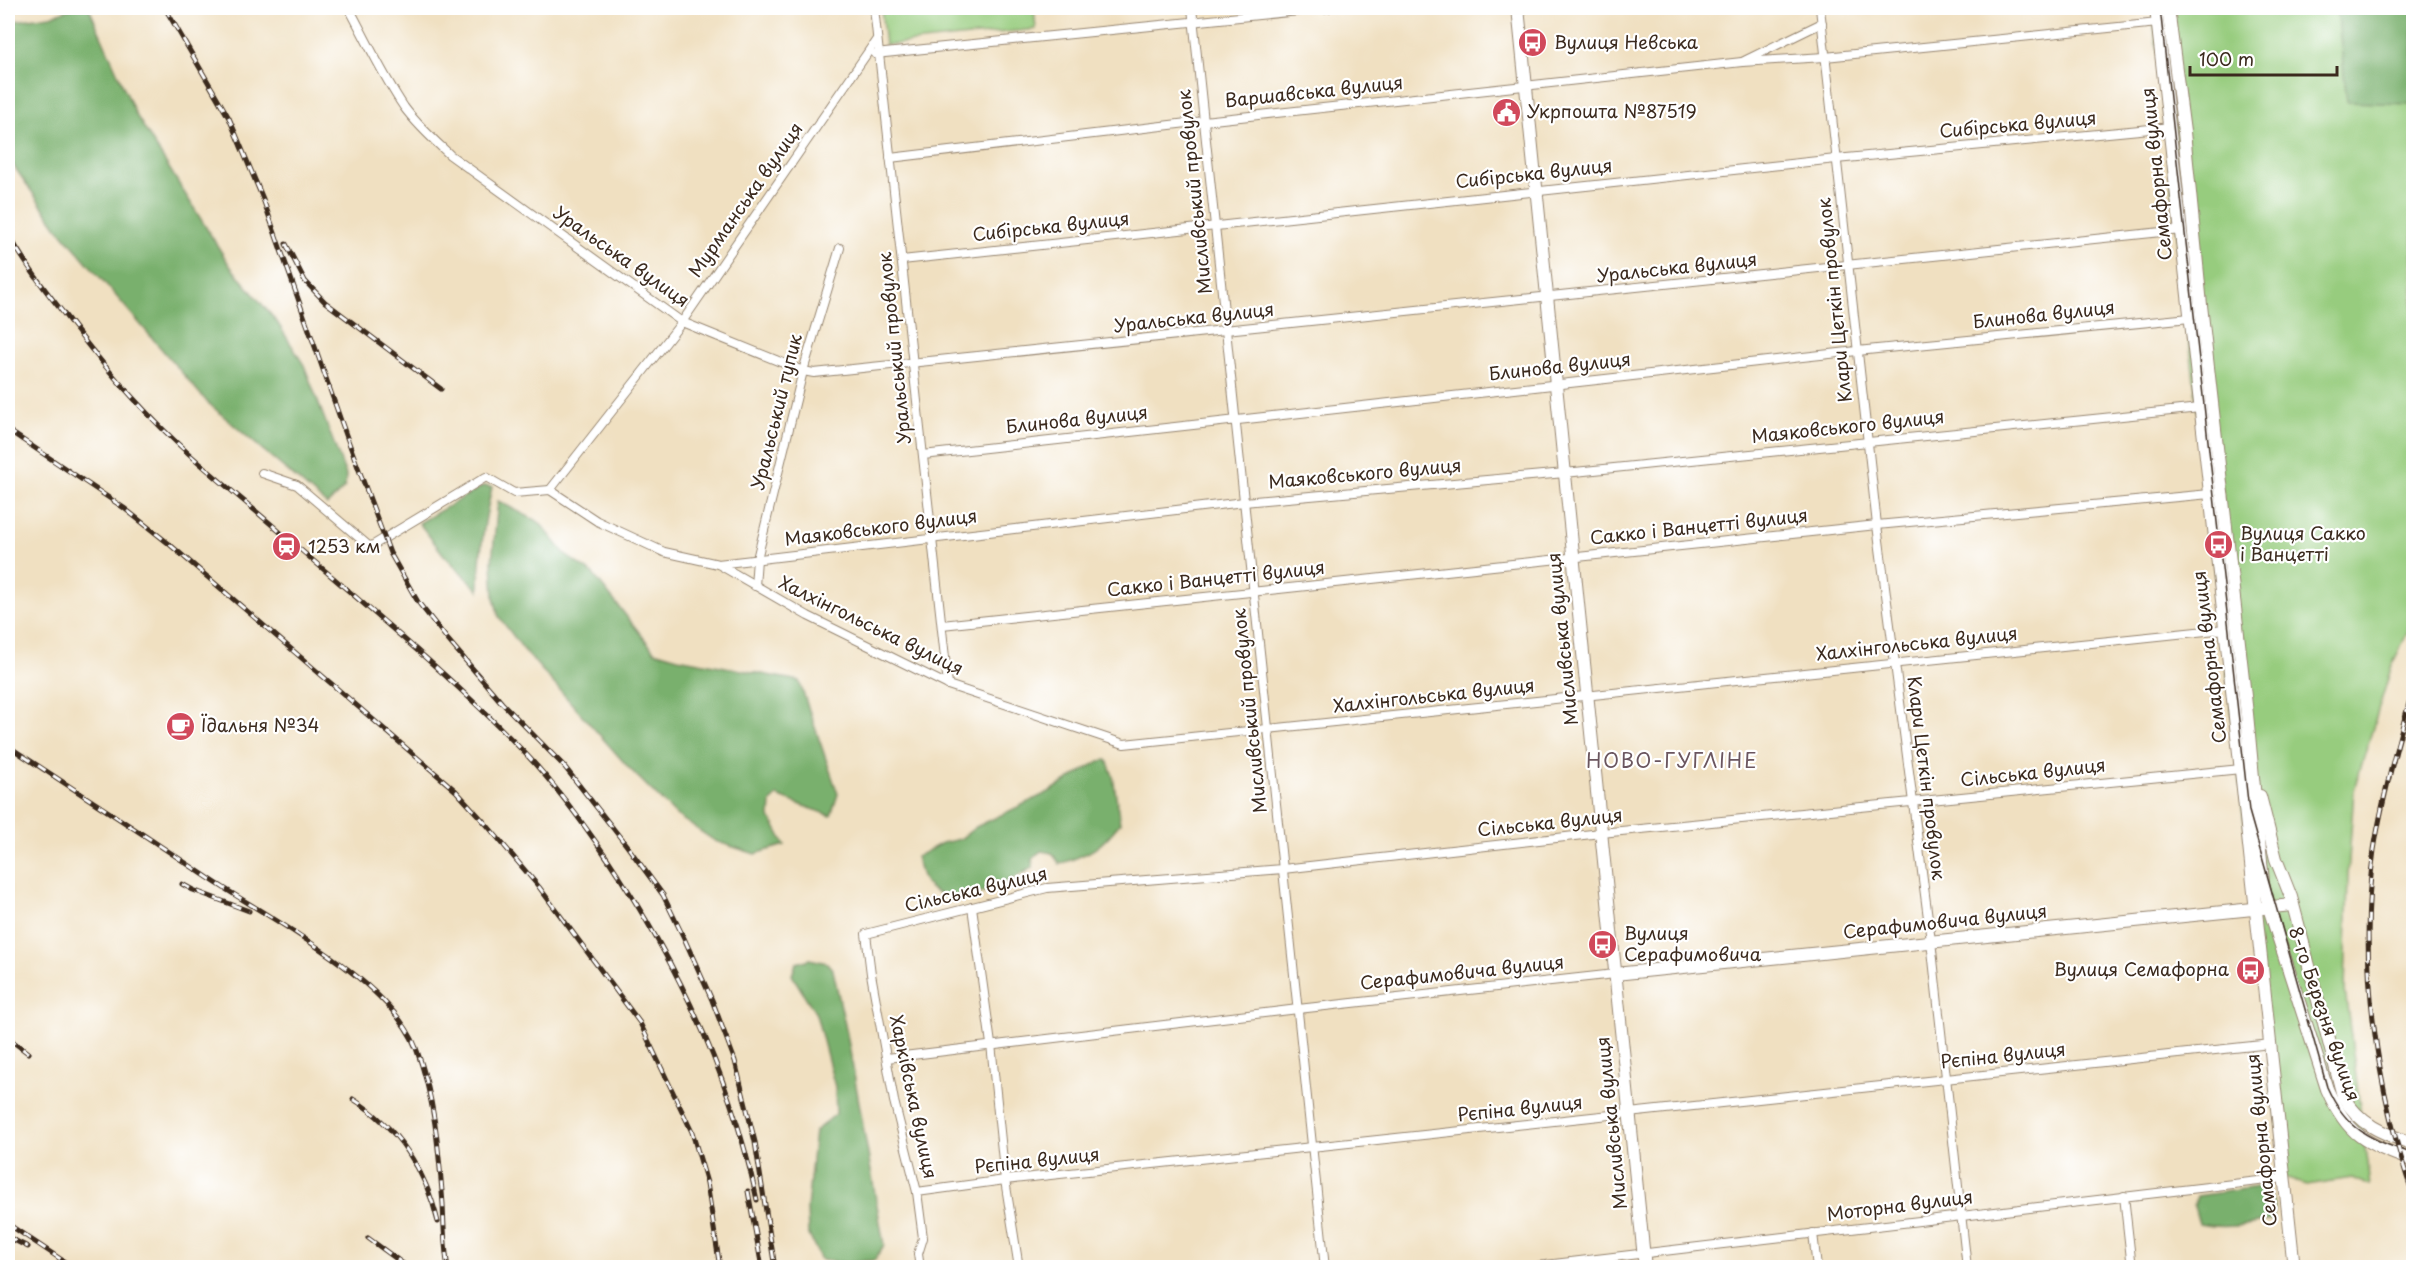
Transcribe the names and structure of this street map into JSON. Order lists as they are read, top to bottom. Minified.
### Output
{"streets":{"main road":["Семафорна вулиця","Мисливська вулиця","Серафимовича вулиця","8-го Березня вулиця"],"street":["Варшавська вулиця","Сибірська вулиця","Мисливський провулок","Мурманська вулиця","Уральська вулиця","Клари Цеткін провулок","Блинова вулиця","Уральський провулок","Уральський тупик","Маяковського вулиця","Сакко і Ванцетті вулиця","Халхінгольська вулиця","Сільська вулиця","Рєпіна вулиця","Харківська вулиця","Моторна вулиця"]},"crossings":[["Варшавська вулиця","Семафорна вулиця"],["Варшавська вулиця","Мисливський провулок"],["Варшавська вулиця","Клари Цеткін провулок"],["Варшавська вулиця","Уральський провулок"],["Варшавська вулиця","Мисливська вулиця"],["Сибірська вулиця","Семафорна вулиця"],["Сибірська вулиця","Мисливський провулок"],["Сибірська вулиця","Клари Цеткін провулок"],["Сибірська вулиця","Уральський провулок"],["Сибірська вулиця","Мисливська вулиця"],["Семафорна вулиця","Уральська вулиця"],["Семафорна вулиця","Блинова вулиця"],["Семафорна вулиця","Маяковського вулиця"],["Семафорна вулиця","Сакко і Ванцетті вулиця"],["Семафорна вулиця","Халхінгольська вулиця"],["Семафорна вулиця","Сільська вулиця"],["Семафорна вулиця","Серафимовича вулиця"],["Семафорна вулиця","8-го Березня вулиця"],["Семафорна вулиця","Рєпіна вулиця"],["Семафорна вулиця","Моторна вулиця"],["Мисливський провулок","Уральська вулиця"],["Мисливський провулок","Блинова вулиця"],["Мисливський провулок","Маяковського вулиця"],["Мисливський провулок","Сакко і Ванцетті вулиця"],["Мисливський провулок","Халхінгольська вулиця"],["Мисливський провулок","Сільська вулиця"],["Мисливський провулок","Серафимовича вулиця"],["Мисливський провулок","Рєпіна вулиця"],["Мурманська вулиця","Уральська вулиця"],["Мурманська вулиця","Уральський провулок"],["Мурманська вулиця","Маяковського вулиця"],["Уральська вулиця","Клари Цеткін провулок"],["Уральська вулиця","Уральський провулок"],["Уральська вулиця","Уральський тупик"],["Уральська вулиця","Мисливська вулиця"],["Клари Цеткін провулок","Блинова вулиця"],["Клари Цеткін провулок","Маяковського вулиця"],["Клари Цеткін провулок","Сакко і Ванцетті вулиця"],["Клари Цеткін провулок","Халхінгольська вулиця"],["Клари Цеткін провулок","Сільська вулиця"],["Клари Цеткін провулок","Серафимовича вулиця"],["Клари Цеткін провулок","Рєпіна вулиця"],["Клари Цеткін провулок","Моторна вулиця"],["Блинова вулиця","Уральський провулок"],["Блинова вулиця","Мисливська вулиця"],["Уральський провулок","Маяковського вулиця"],["Уральський провулок","Сакко і Ванцетті вулиця"],["Уральський провулок","Халхінгольська вулиця"],["Уральський тупик","Маяковського вулиця"],["Уральський тупик","Халхінгольська вулиця"],["Маяковського вулиця","Халхінгольська вулиця"],["Маяковського вулиця","Мисливська вулиця"],["Сакко і Ванцетті вулиця","Мисливська вулиця"],["Халхінгольська вулиця","Мисливська вулиця"],["Мисливська вулиця","Сільська вулиця"],["Мисливська вулиця","Серафимовича вулиця"],["Мисливська вулиця","Рєпіна вулиця"],["Мисливська вулиця","Моторна вулиця"],["Сільська вулиця","Харківська вулиця"],["Серафимовича вулиця","8-го Березня вулиця"],["Серафимовича вулиця","Харківська вулиця"],["Рєпіна вулиця","Харківська вулиця"]],"districts":["НОВО-ГУГЛІНЕ"],"places":{"bus stop":["Вулиця Невська","Вулиця Сакко і Ванцетті","Вулиця Серафимовича","Вулиця Семафорна"],"public building":["Укрпошта №87519"],"station":["1253 км"],"cafe":["Їдальня №34"]},"scale_bar":"100 m"}
